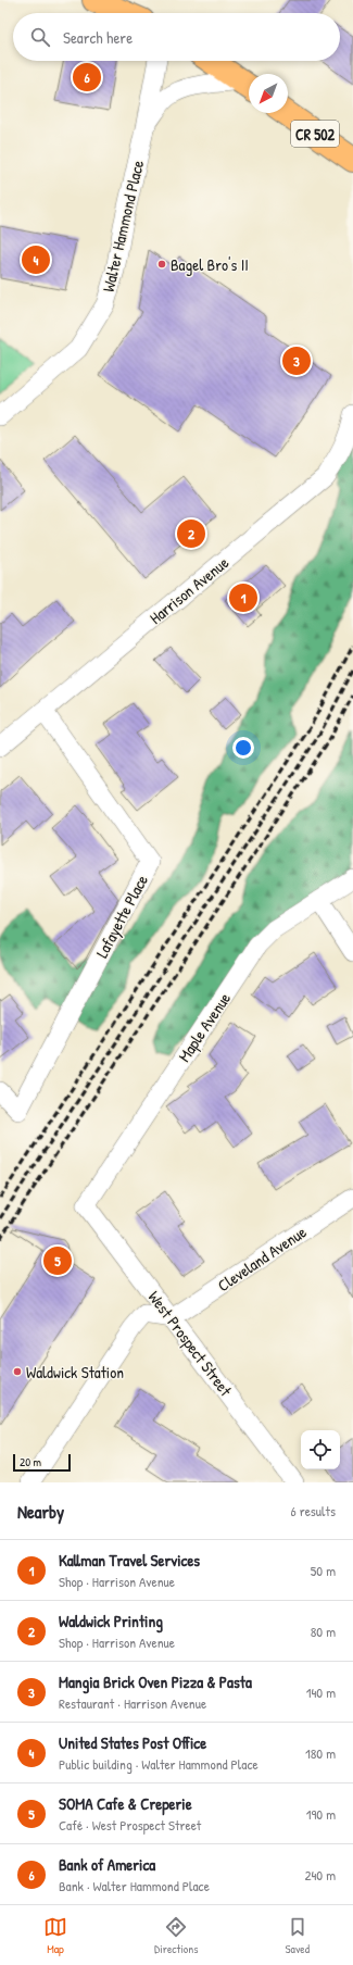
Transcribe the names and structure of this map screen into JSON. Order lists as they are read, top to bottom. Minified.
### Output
{"streets":{"main road":["CR 502"],"street":["Walter Hammond Place","Harrison Avenue","Lafayette Place","Maple Avenue","Cleveland Avenue","West Prospect Street"]},"crossings":[["Harrison Avenue","Lafayette Place"],["Maple Avenue","West Prospect Street"],["Cleveland Avenue","West Prospect Street"]],"places":["Bagel Bro's II","Waldwick Station"],"scale_bar":"20 m","north":"bottom left","page":{"search":"Search here","pins":["6","4","3","2","1","5"],"scale":"20 m","heading":["Nearby","6 results"],"list":[{"mark":"1","name":"Kallman Travel Services","note":"Shop · Harrison Avenue","value":"50 m"},{"mark":"2","name":"Waldwick Printing","note":"Shop · Harrison Avenue","value":"80 m"},{"mark":"3","name":"Mangia Brick Oven Pizza & Pasta","note":"Restaurant · Harrison Avenue","value":"140 m"},{"mark":"4","name":"United States Post Office","note":"Public building · Walter Hammond Place","value":"180 m"},{"mark":"5","name":"SOMA Cafe & Creperie","note":"Café · West Prospect Street","value":"190 m"},{"mark":"6","name":"Bank of America","note":"Bank · Walter Hammond Place","value":"240 m"}],"nav":["Map","Directions","Saved"]}}
